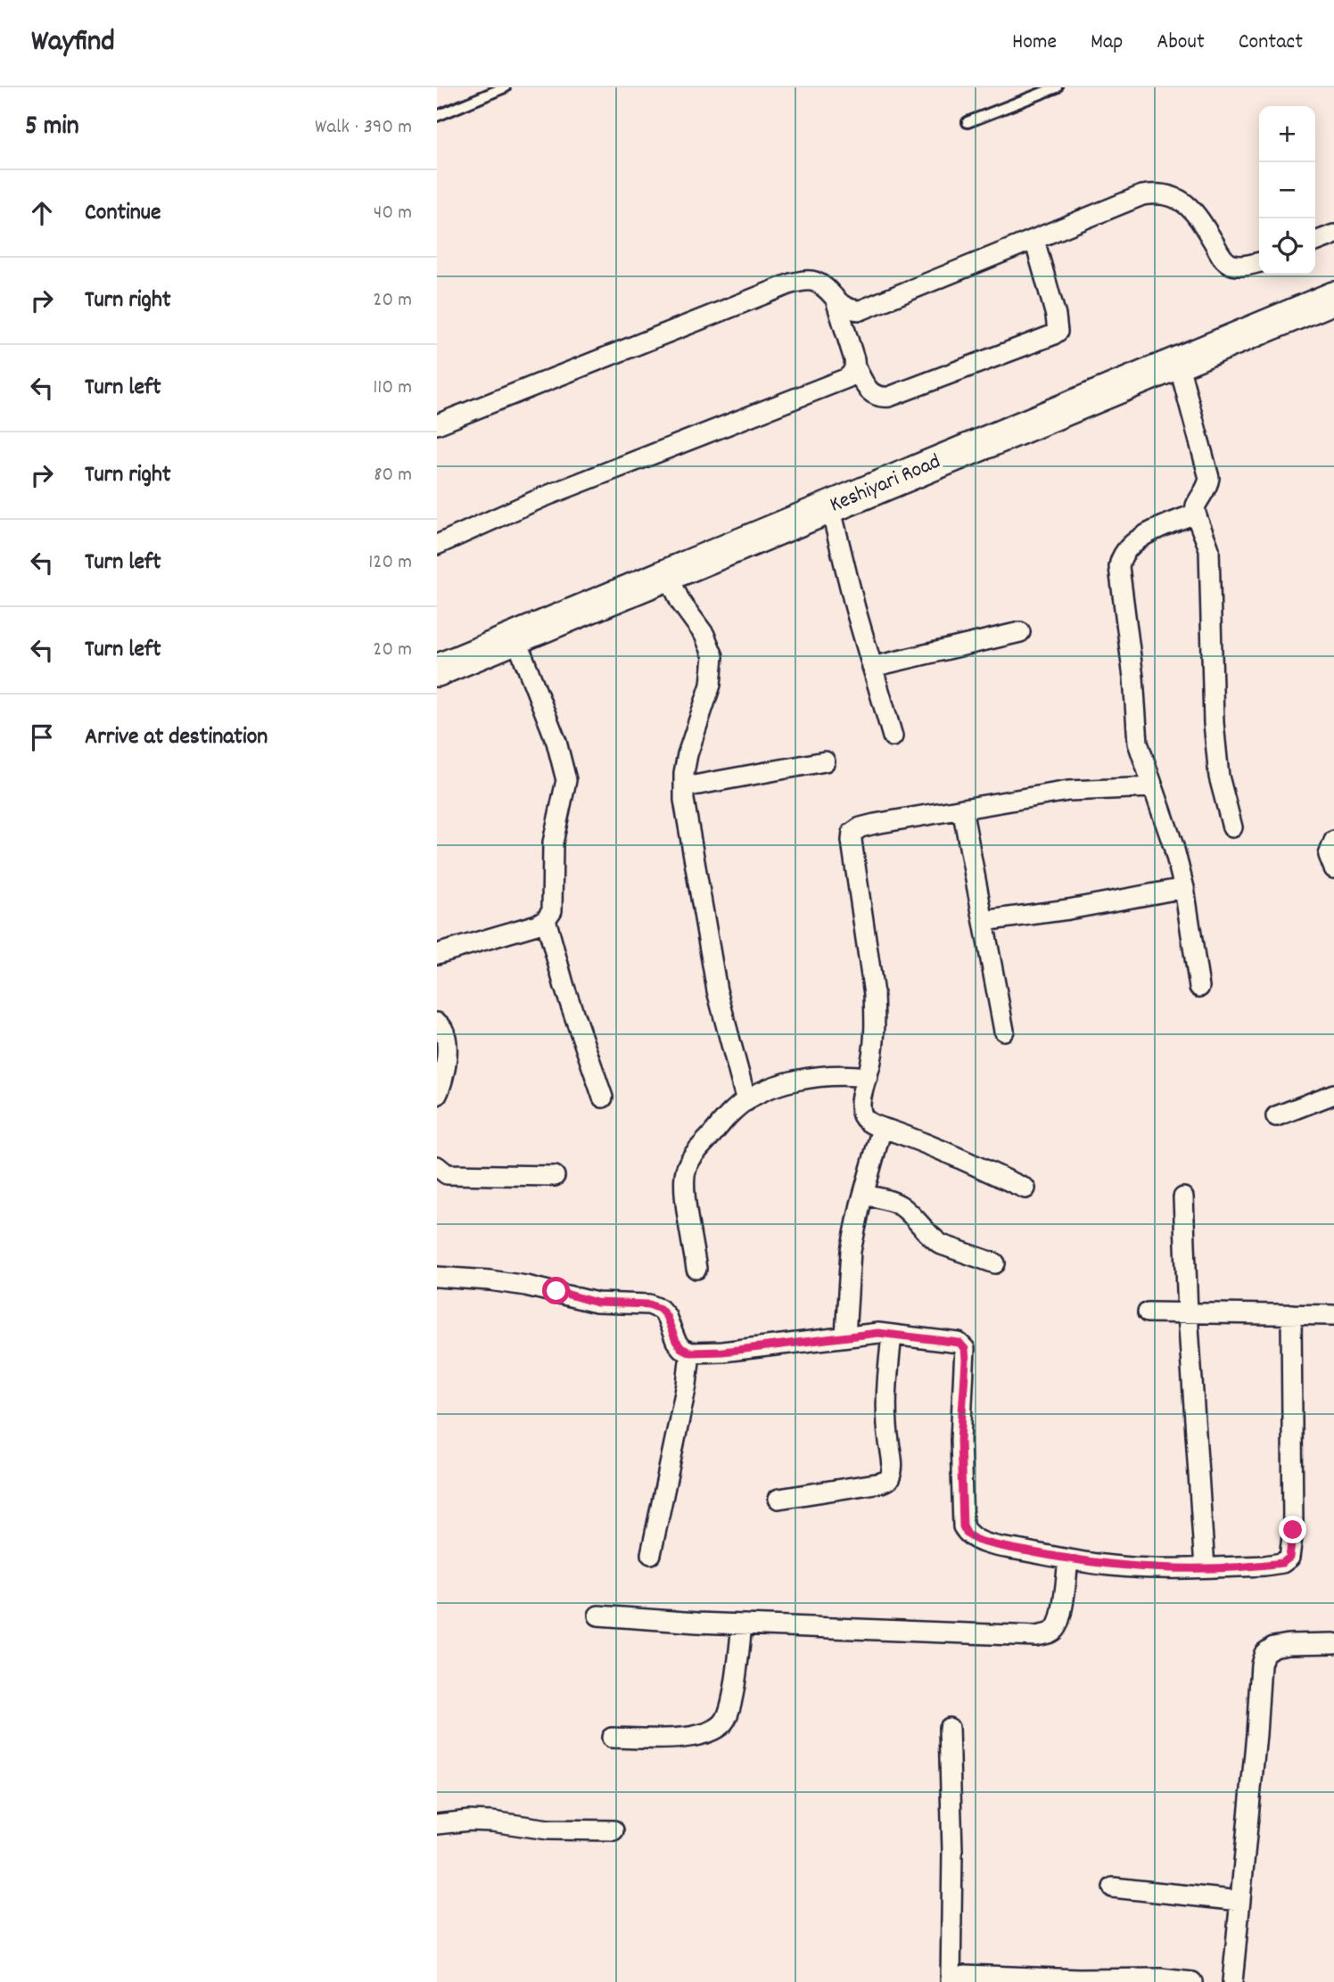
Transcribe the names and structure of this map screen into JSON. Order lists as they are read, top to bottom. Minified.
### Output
{"streets":{"main road":["Keshiyari Road"]},"page":{"header":"Wayfind","nav":["Home","Map","About","Contact"],"heading":["5 min","Walk · 390 m"],"map_buttons":["+","−"],"list":[["Continue","40 m"],["Turn right","20 m"],["Turn left","110 m"],["Turn right","80 m"],["Turn left","120 m"],["Turn left","20 m"],"Arrive at destination"]}}
